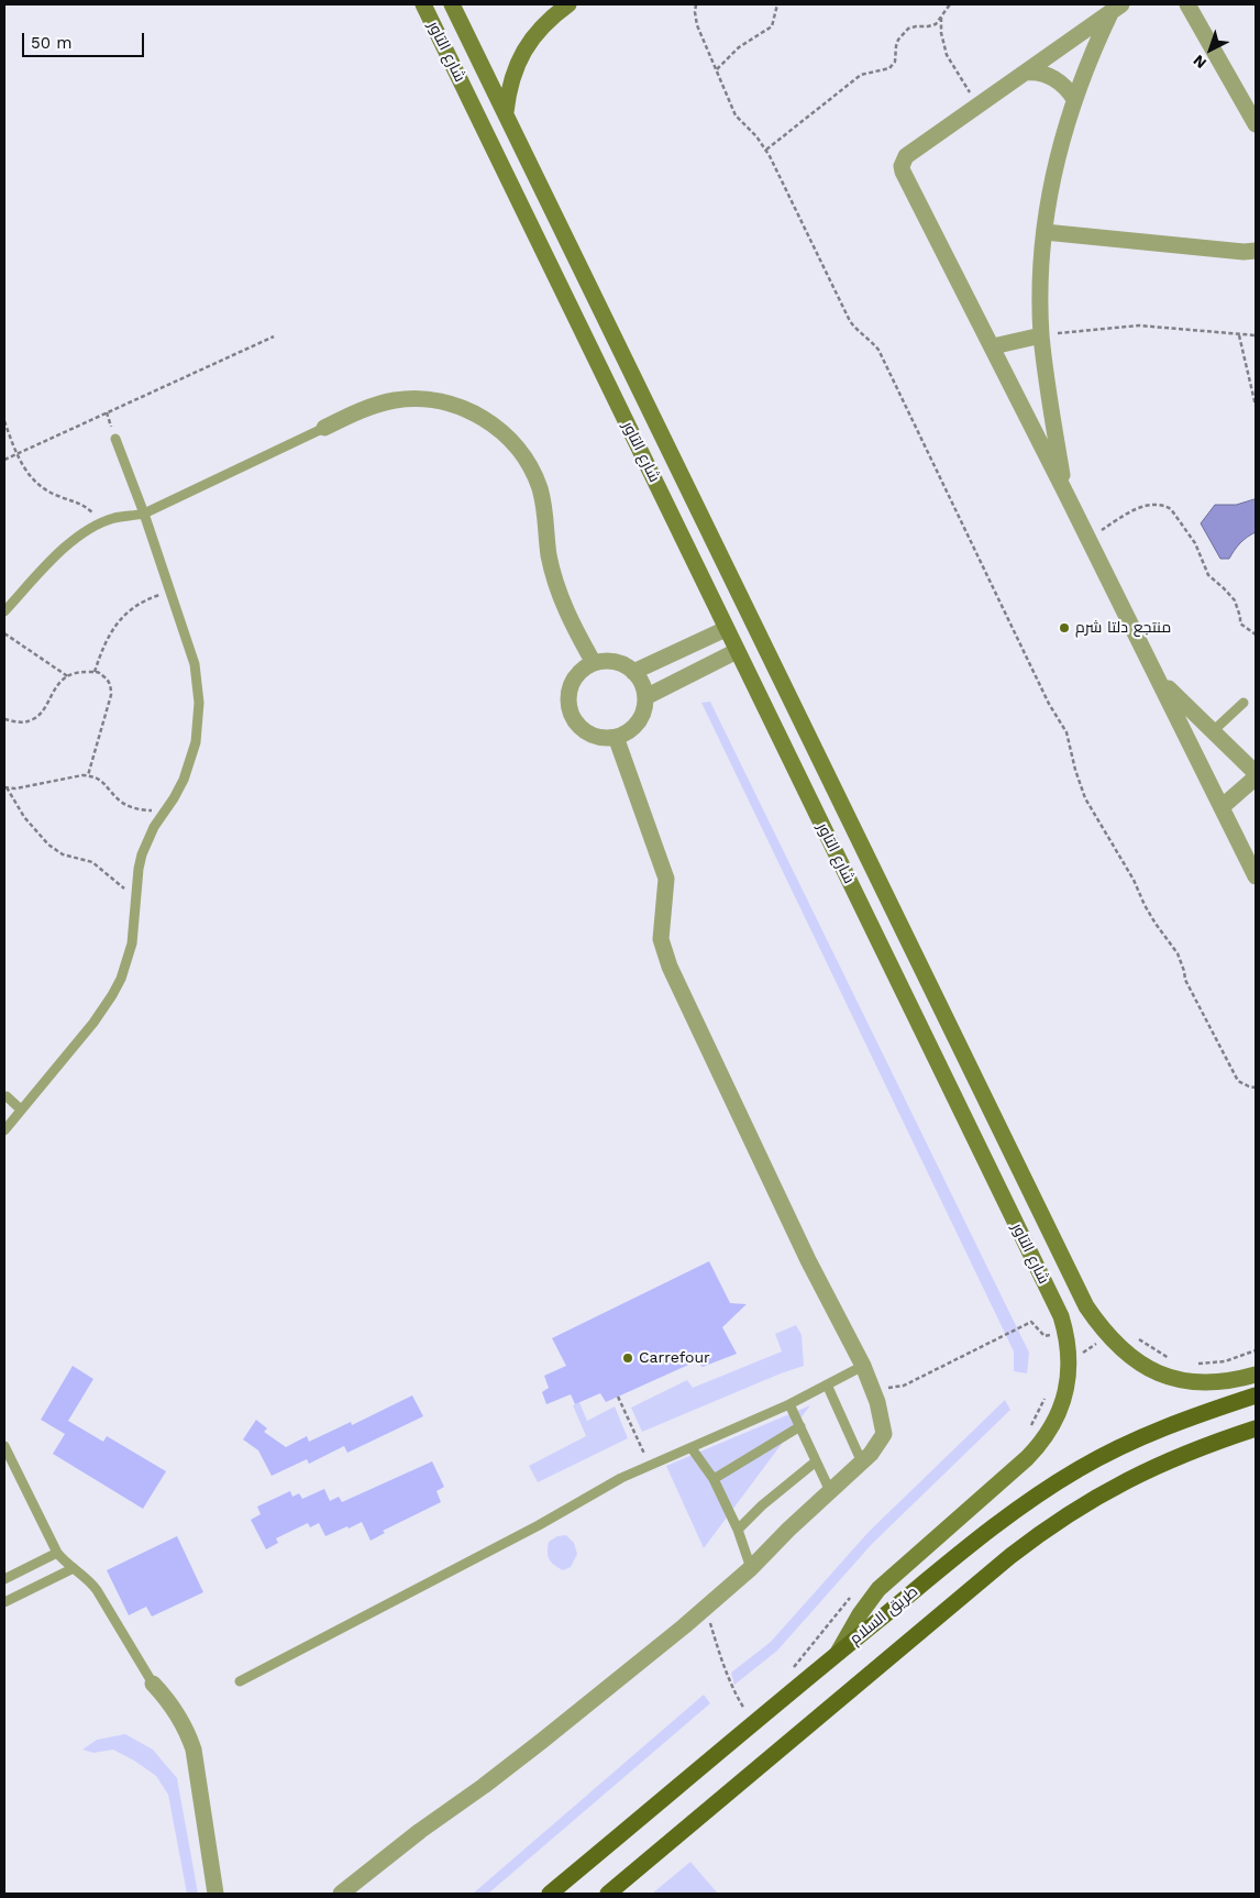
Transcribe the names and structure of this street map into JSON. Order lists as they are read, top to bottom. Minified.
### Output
{"streets":{"main road":["شارع التاور","طريق السلام"]},"crossings":[["شارع التاور","طريق السلام"]],"places":["منتجع دلتا شرم","Carrefour"],"scale_bar":"50 m","north":"bottom left"}
